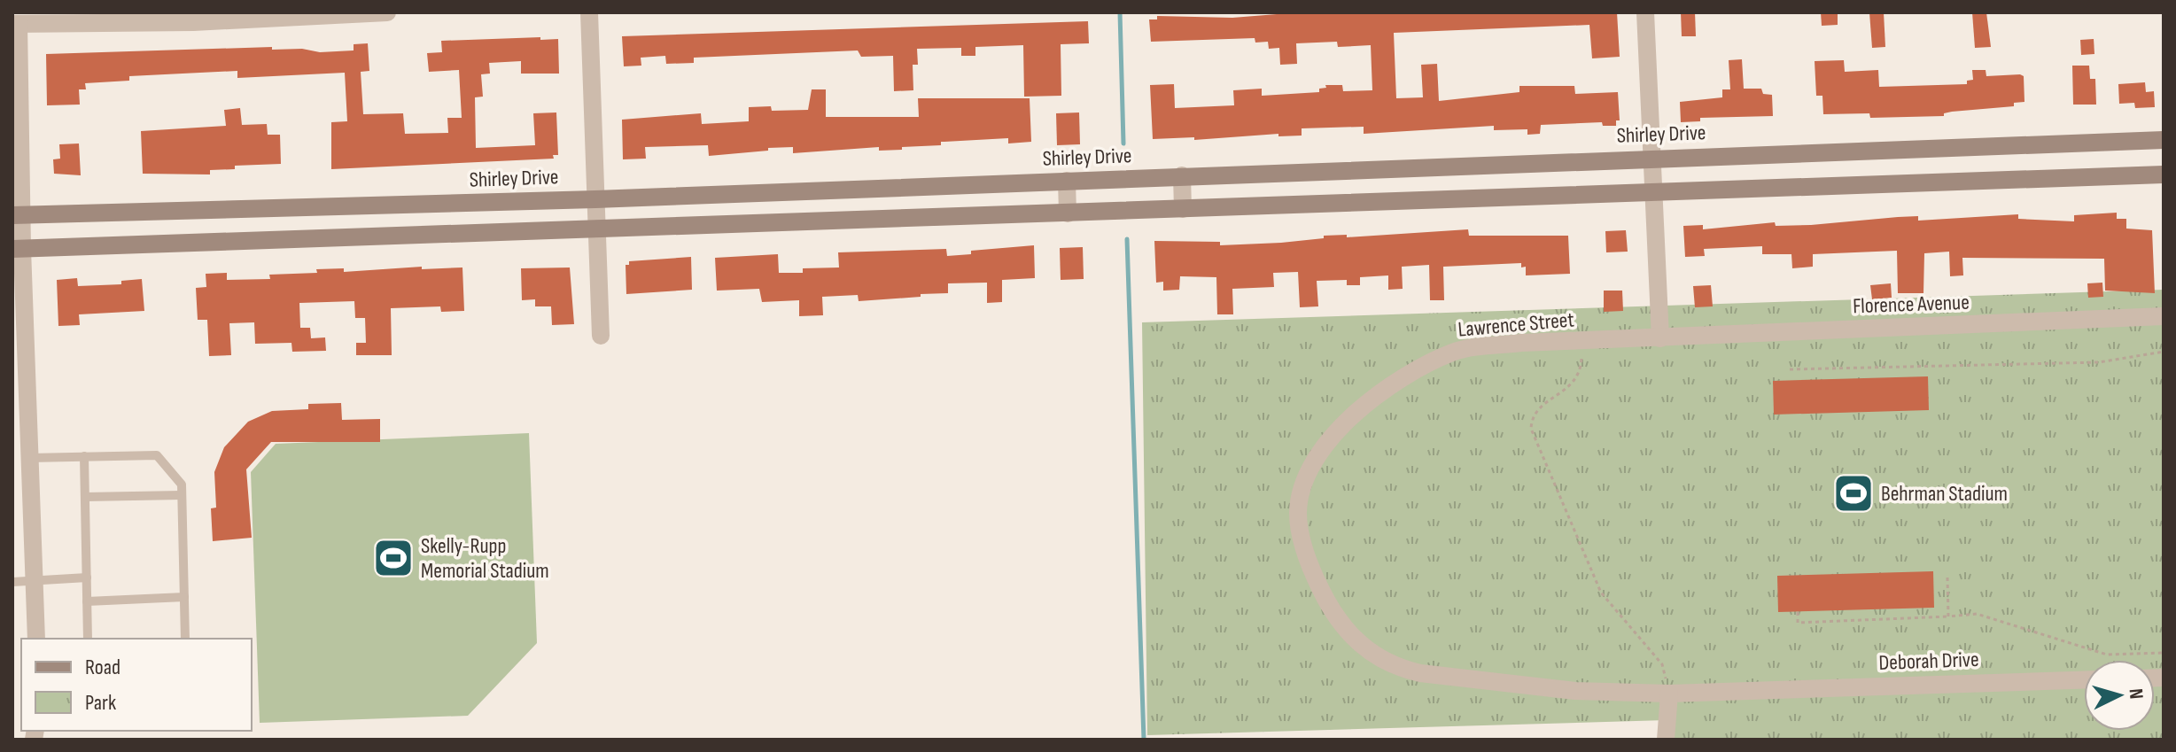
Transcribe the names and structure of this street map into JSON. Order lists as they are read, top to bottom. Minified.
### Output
{"streets":{"street":["Shirley Drive","Florence Avenue","Lawrence Street","Deborah Drive"]},"crossings":[["Florence Avenue","Lawrence Street"],["Lawrence Street","Deborah Drive"]],"places":{"sports":["Behrman Stadium","Skelly-Rupp Memorial Stadium"]},"legend":["Road","Park"],"north":"right"}
